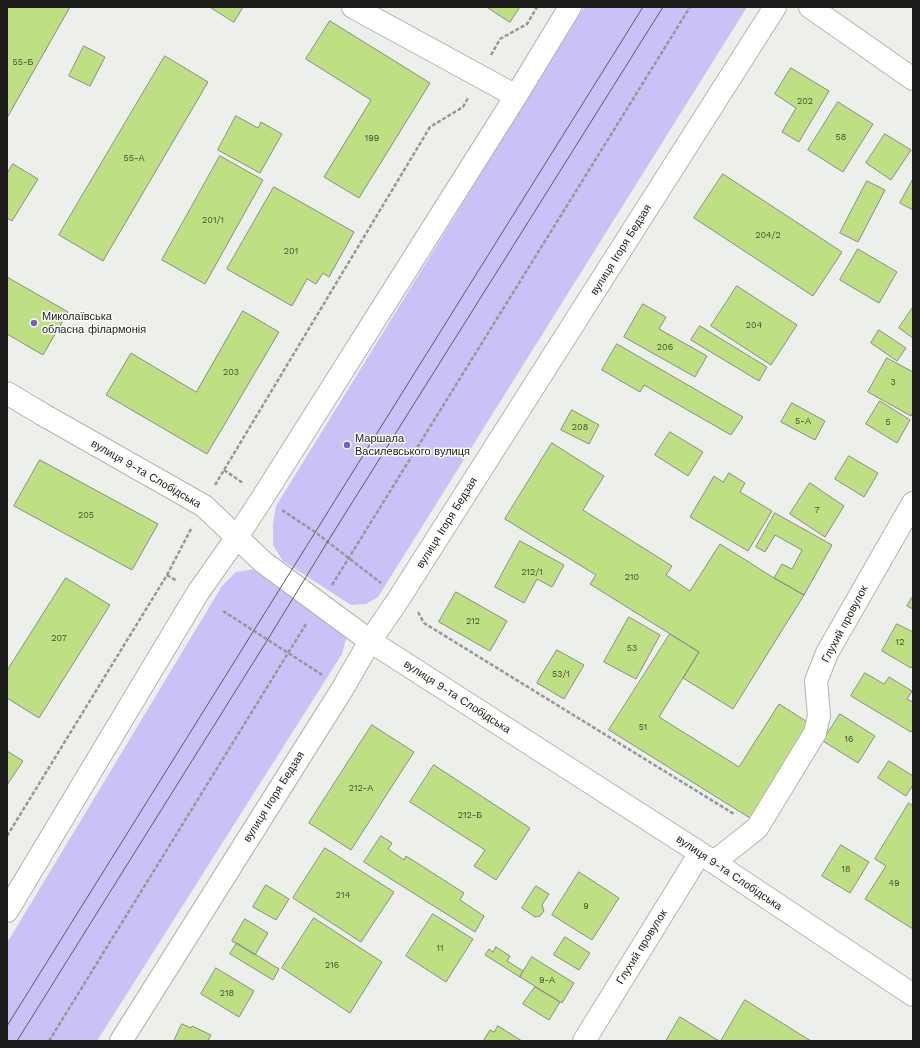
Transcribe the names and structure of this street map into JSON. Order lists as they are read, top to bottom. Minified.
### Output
{"streets":{"street":["вулиця Ігоря Бедзая","вулиця 9-та Слобідська","Глухий провулок"]},"crossings":[["вулиця Ігоря Бедзая","вулиця 9-та Слобідська"],["вулиця 9-та Слобідська","Глухий провулок"]],"places":["Миколаївська обласна філармонія","Маршала Василевського вулиця"],"house_numbers":["55-Б","202","58","199","55-А","201/1","204/2","201","204","206","203","3","5-А","5","208","7","205","212/1","210","212","207","12","53","53/1","51","16","212-А","212-Б","18","49","214","9","11","216","9-А","218"]}
